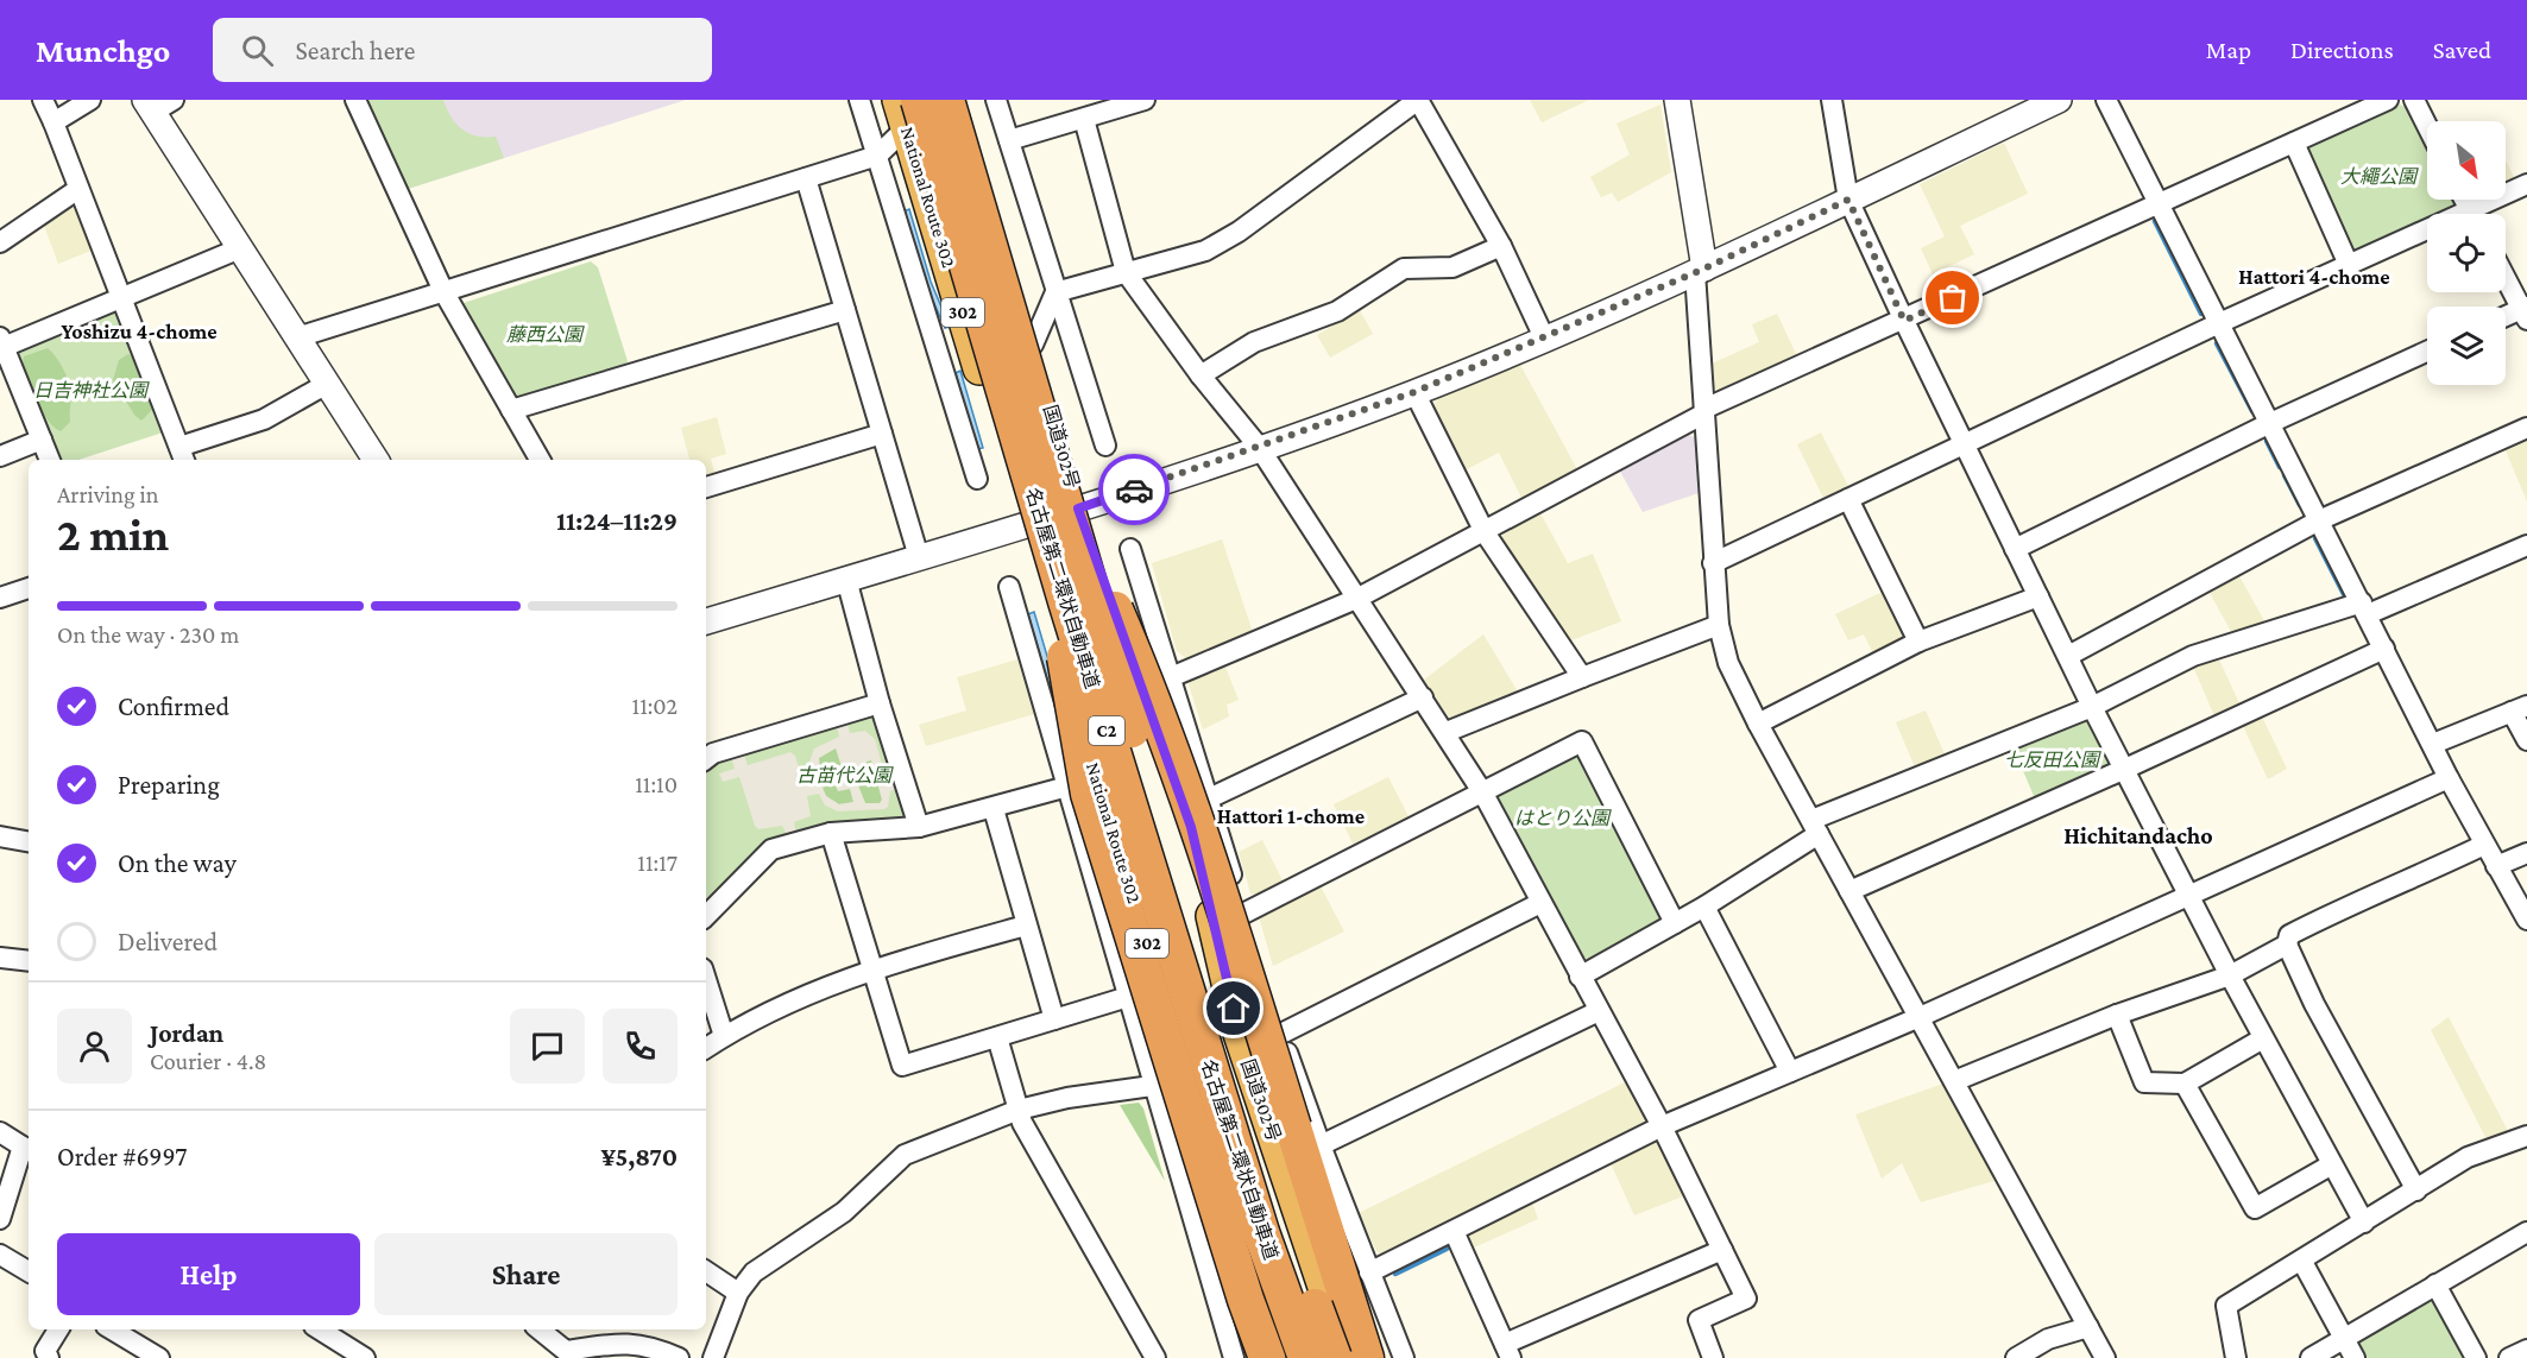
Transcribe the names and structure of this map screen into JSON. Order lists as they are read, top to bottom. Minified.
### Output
{"streets":{"highway":["National Route 302","302","国道302号","名古屋第二環状自動車道","C2"]},"crossings":[["National Route 302","名古屋第二環状自動車道"]],"districts":["Hattori 4-chome","Yoshizu 4-chome","Hattori 1-chome","Hichitandacho"],"parks":["大繩公園","藤西公園","日吉神社公園","七反田公園","古苗代公園","はとり公園"],"north":"bottom right","page":{"header":"Munchgo","search":"Search here","nav":["Map","Directions","Saved"],"heading":["2 min","Arriving in","11:24–11:29"],"panel":["Jordan","Courier · 4.8","Order #6997","¥5,870"],"bar":"On the way · 230 m","list":[["Confirmed","11:02"],["Preparing","11:10"],["On the way","11:17"],"Delivered"],"buttons":["Help","Share"]}}
